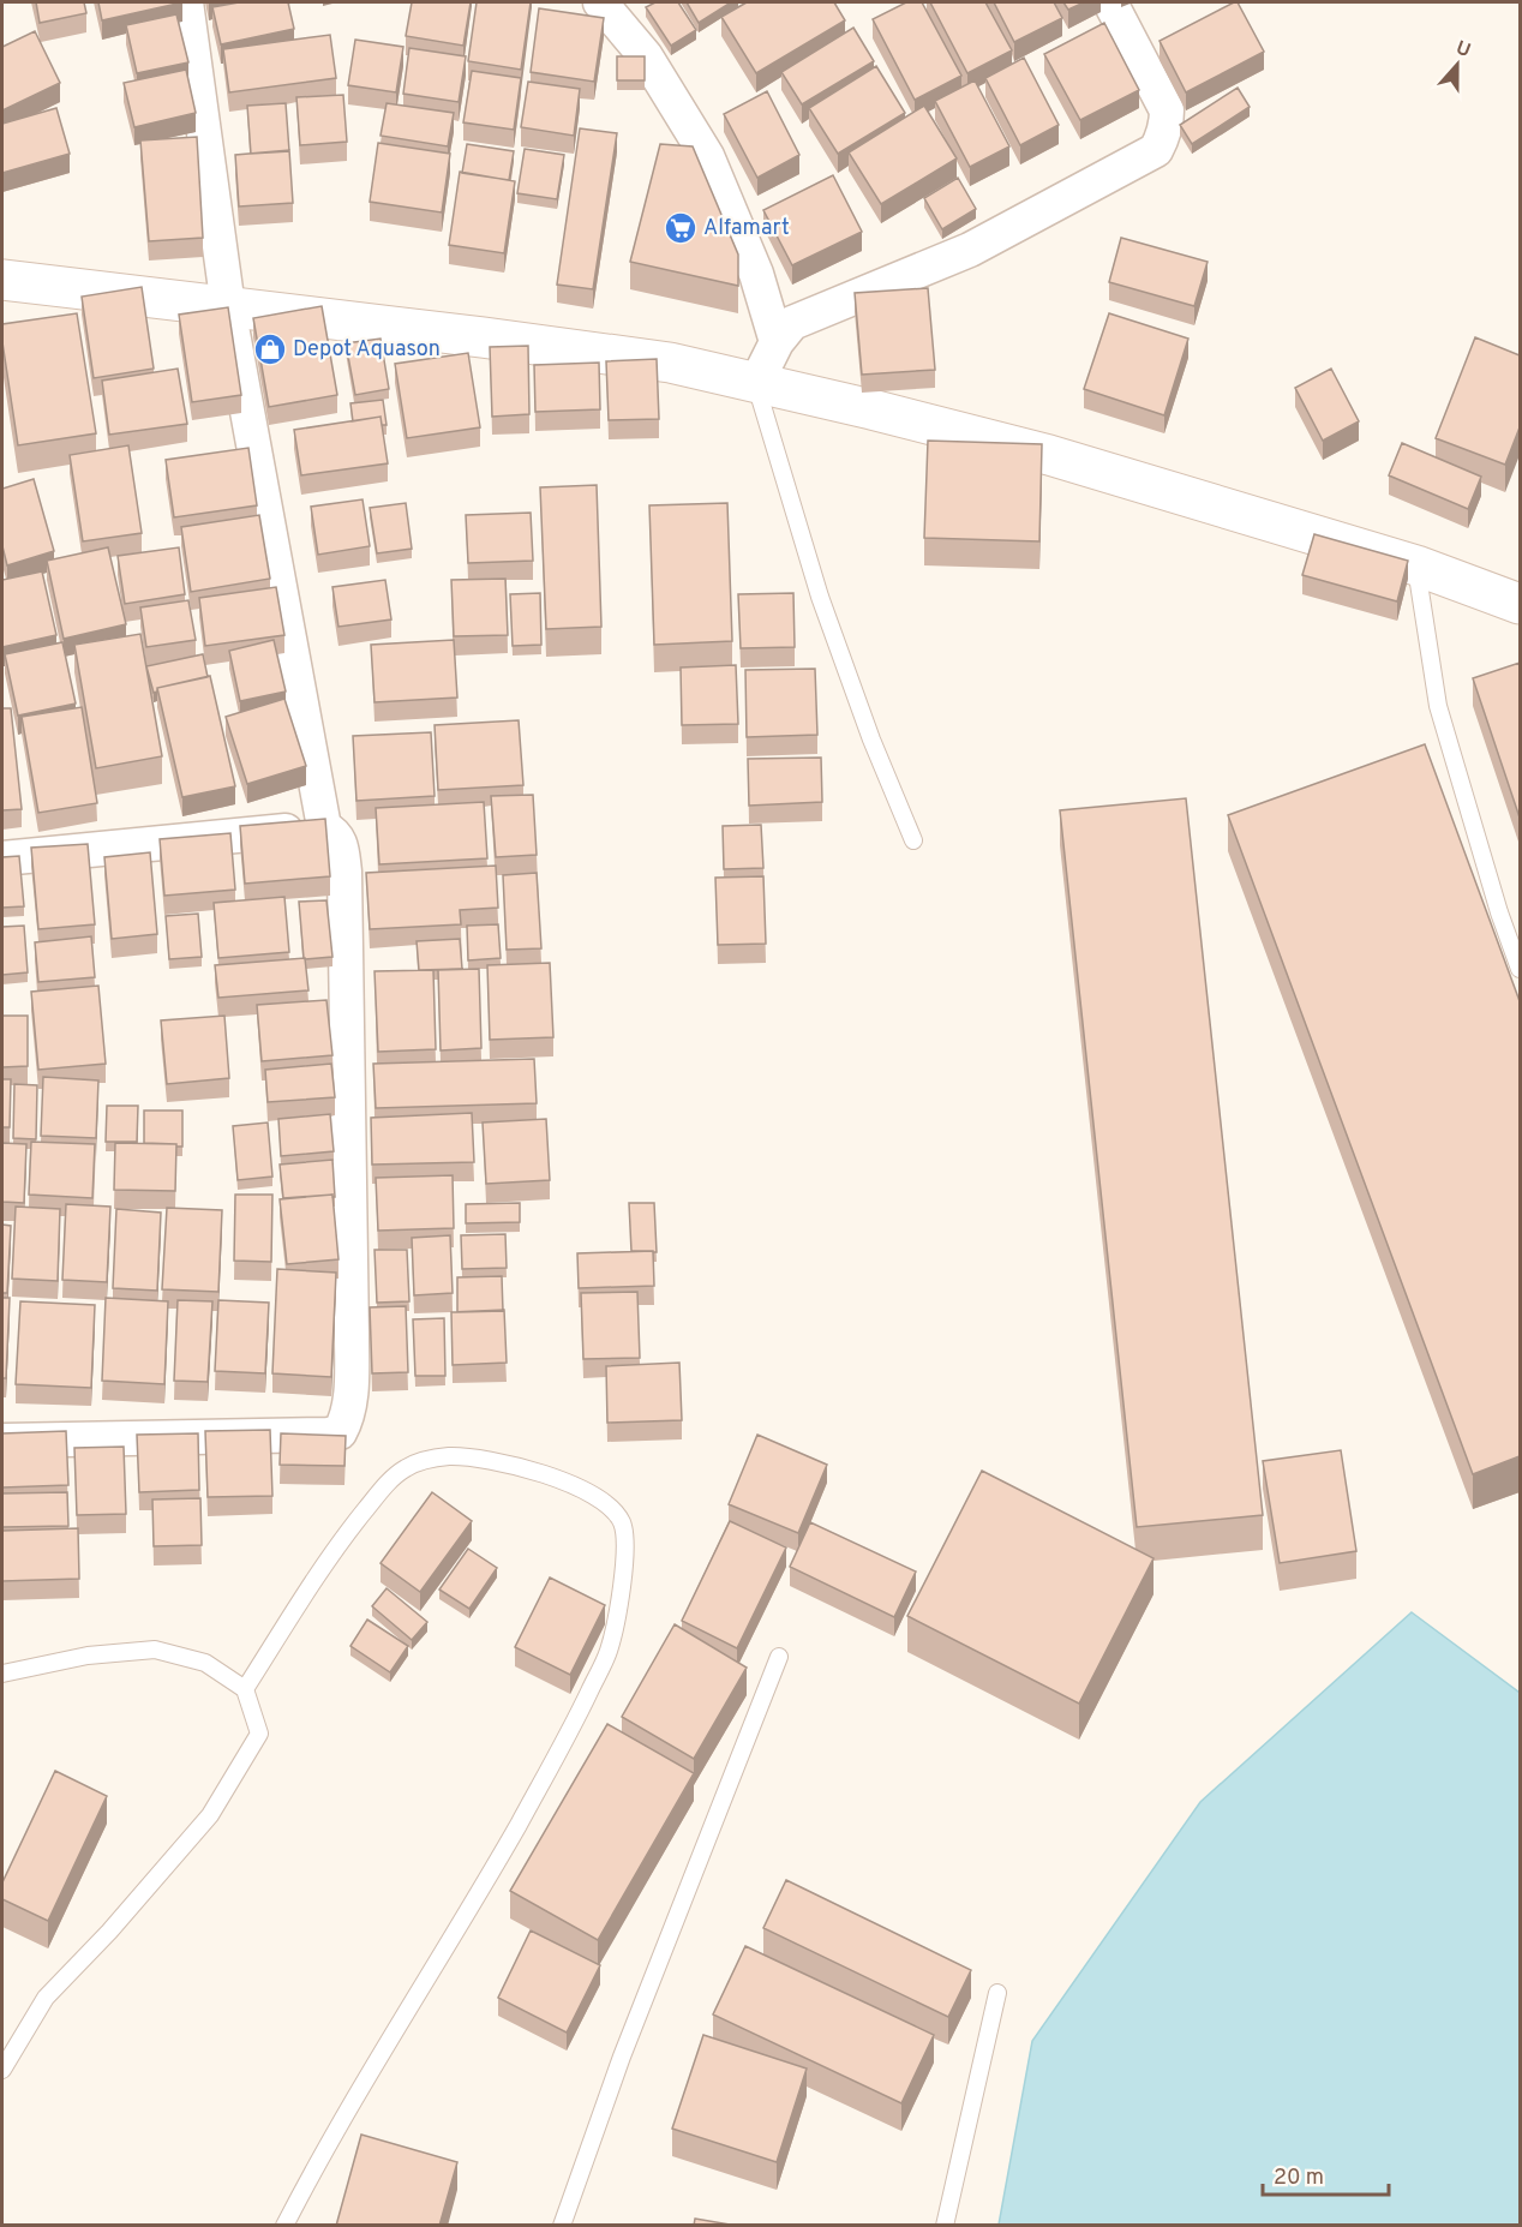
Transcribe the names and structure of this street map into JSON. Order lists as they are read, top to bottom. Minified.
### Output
{"places":{"supermarket":["Alfamart"],"shop":["Depot Aquason"]},"scale_bar":"20 m","north":"top"}
